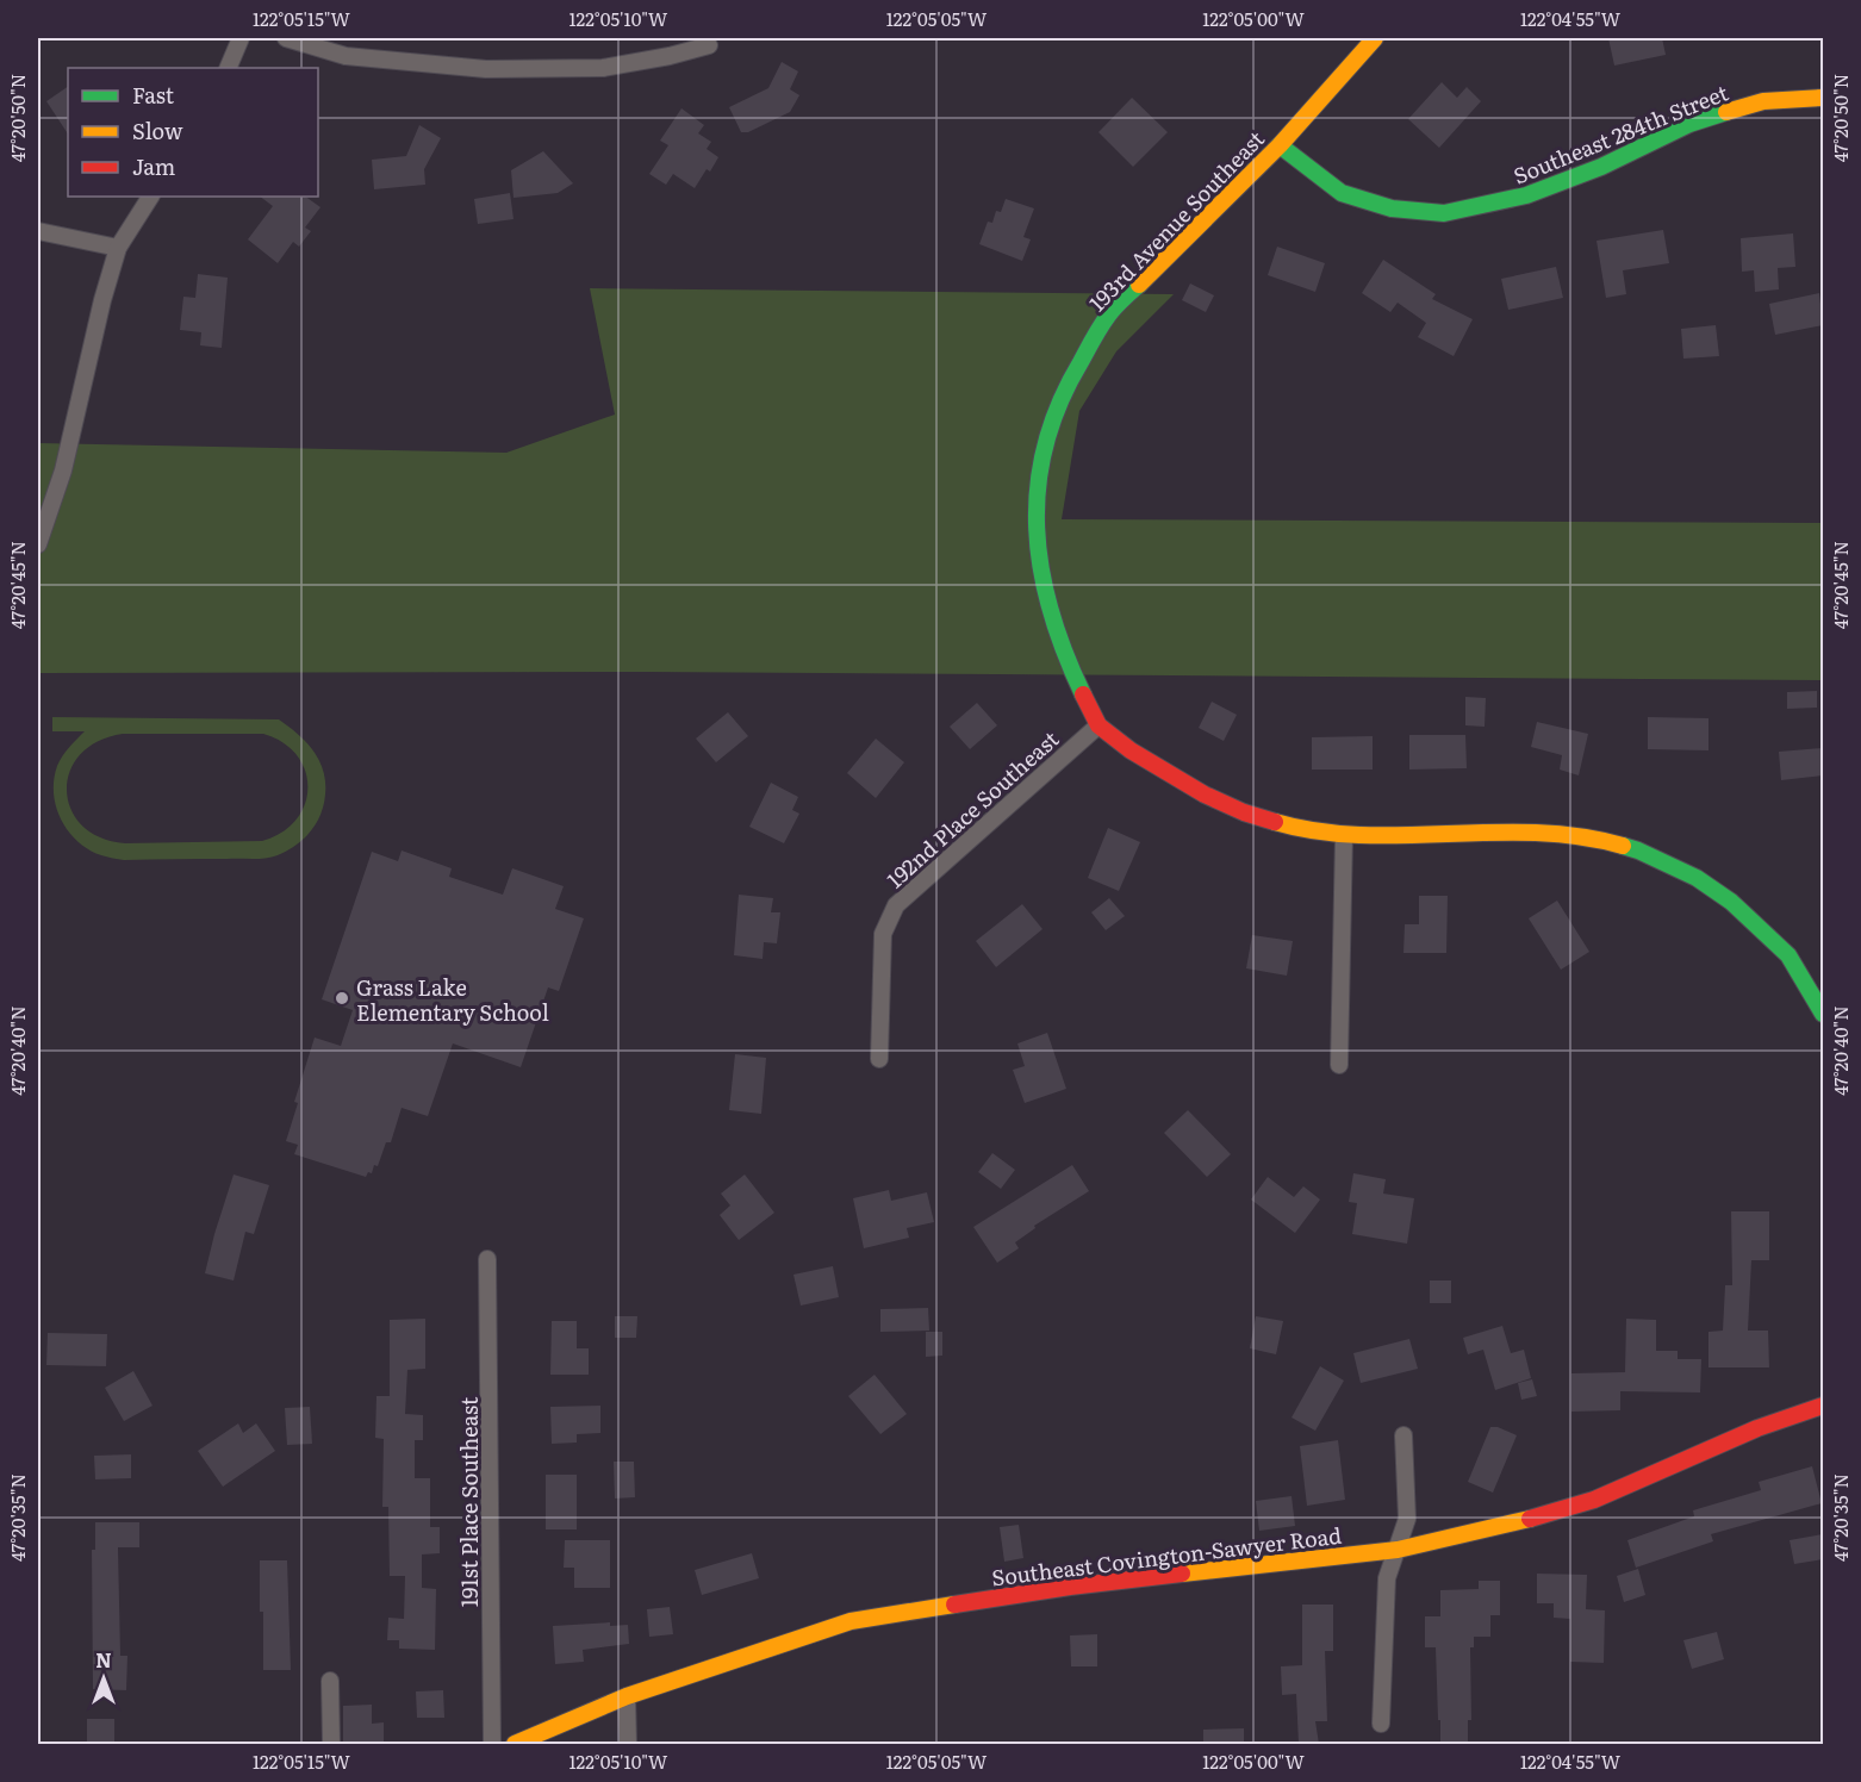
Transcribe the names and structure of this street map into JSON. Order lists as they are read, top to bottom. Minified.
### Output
{"streets":{"street":["Southeast 284th Street","193rd Avenue Southeast","192nd Place Southeast","191st Place Southeast","Southeast Covington-Sawyer Road"]},"crossings":[["Southeast 284th Street","193rd Avenue Southeast"],["193rd Avenue Southeast","192nd Place Southeast"]],"places":["Grass Lake Elementary School"],"legend":["Fast","Slow","Jam"],"north":"top","coordinates":["122°05'15\"W","122°05'10\"W","122°05'05\"W","122°05'00\"W","122°04'55\"W","47°20'50\"N","47°20'45\"N","47°20'40\"N","47°20'35\"N"]}
